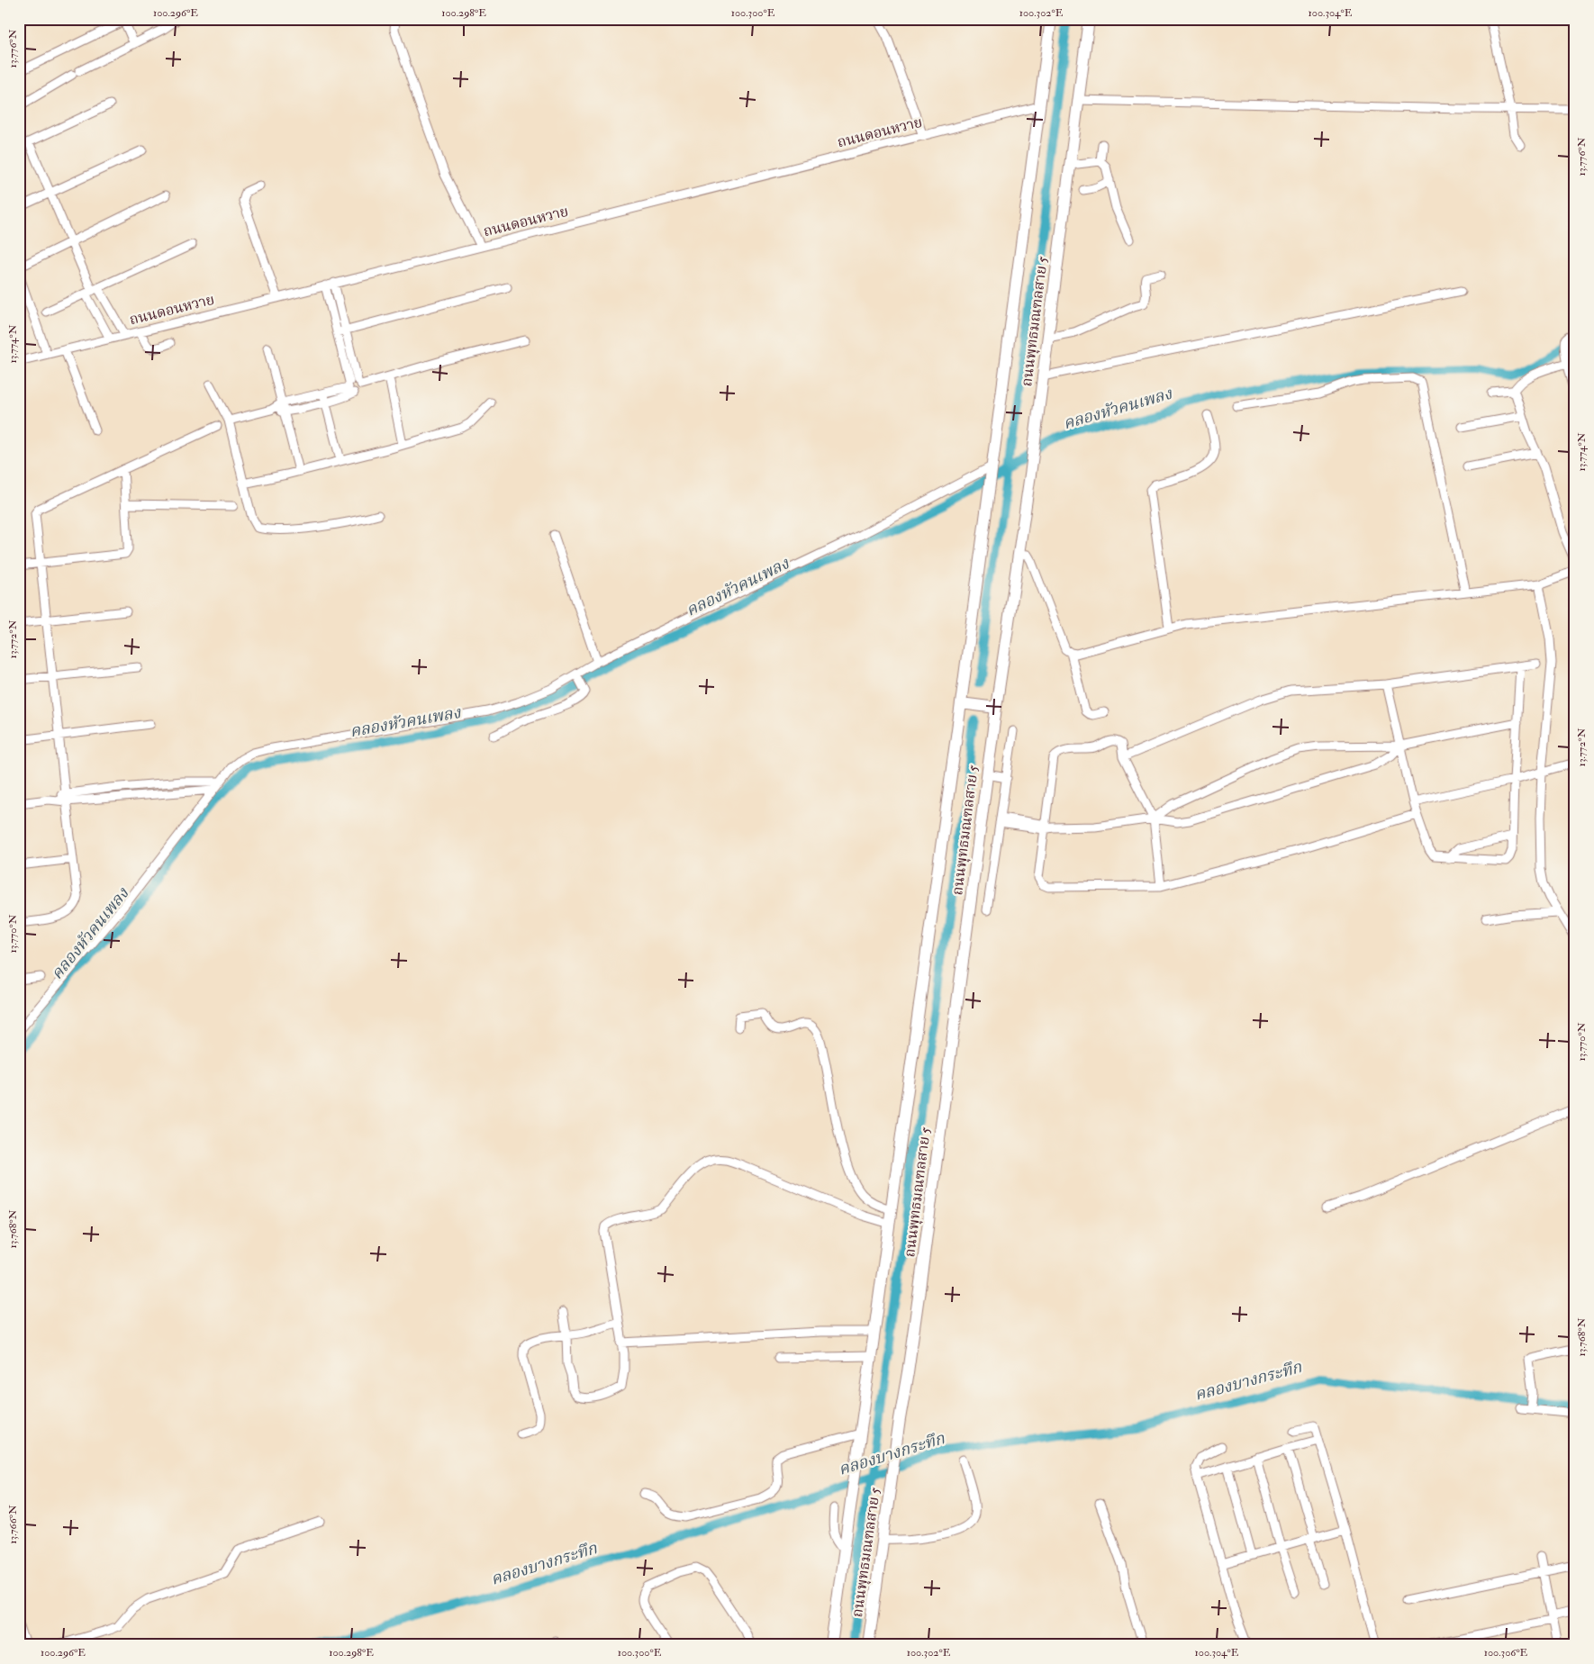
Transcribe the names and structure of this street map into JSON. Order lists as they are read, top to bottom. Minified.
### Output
{"streets":{"main road":["ถนนพุทธมณฑลสาย 5"],"street":["ถนนดอนหวาย"]},"crossings":[["ถนนดอนหวาย","ถนนพุทธมณฑลสาย 5"]],"water":["คลองหัวคนเพลง","คลองบางกระทึก"],"coordinates":["100.296°E","100.298°E","100.300°E","100.302°E","100.304°E","13.776°N","13.774°N","13.772°N","13.770°N","13.768°N","13.766°N","100.306°E"]}
